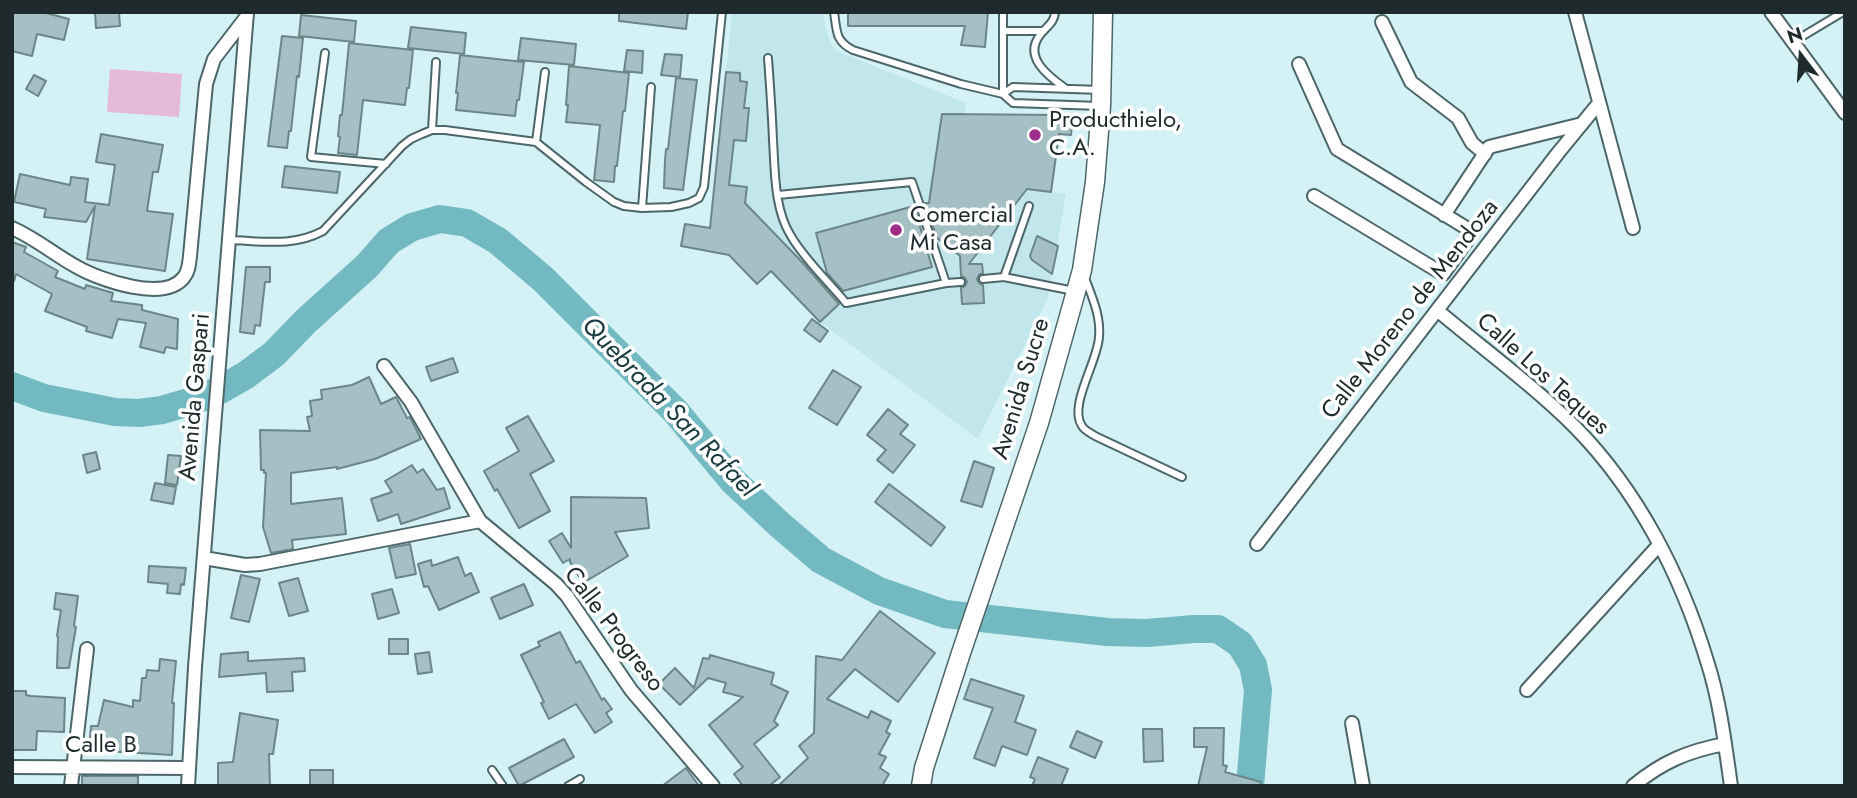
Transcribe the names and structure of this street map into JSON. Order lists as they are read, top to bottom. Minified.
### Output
{"streets":{"street":["Calle Moreno de Mendoza","Calle Los Teques","Avenida Sucre","Avenida Gaspari","Calle Progreso","Calle B"]},"crossings":[["Calle Moreno de Mendoza","Calle Los Teques"],["Avenida Gaspari","Calle B"]],"water":["Quebrada San Rafael"],"places":["Producthielo, C.A.","Comercial Mi Casa"],"north":"top"}
